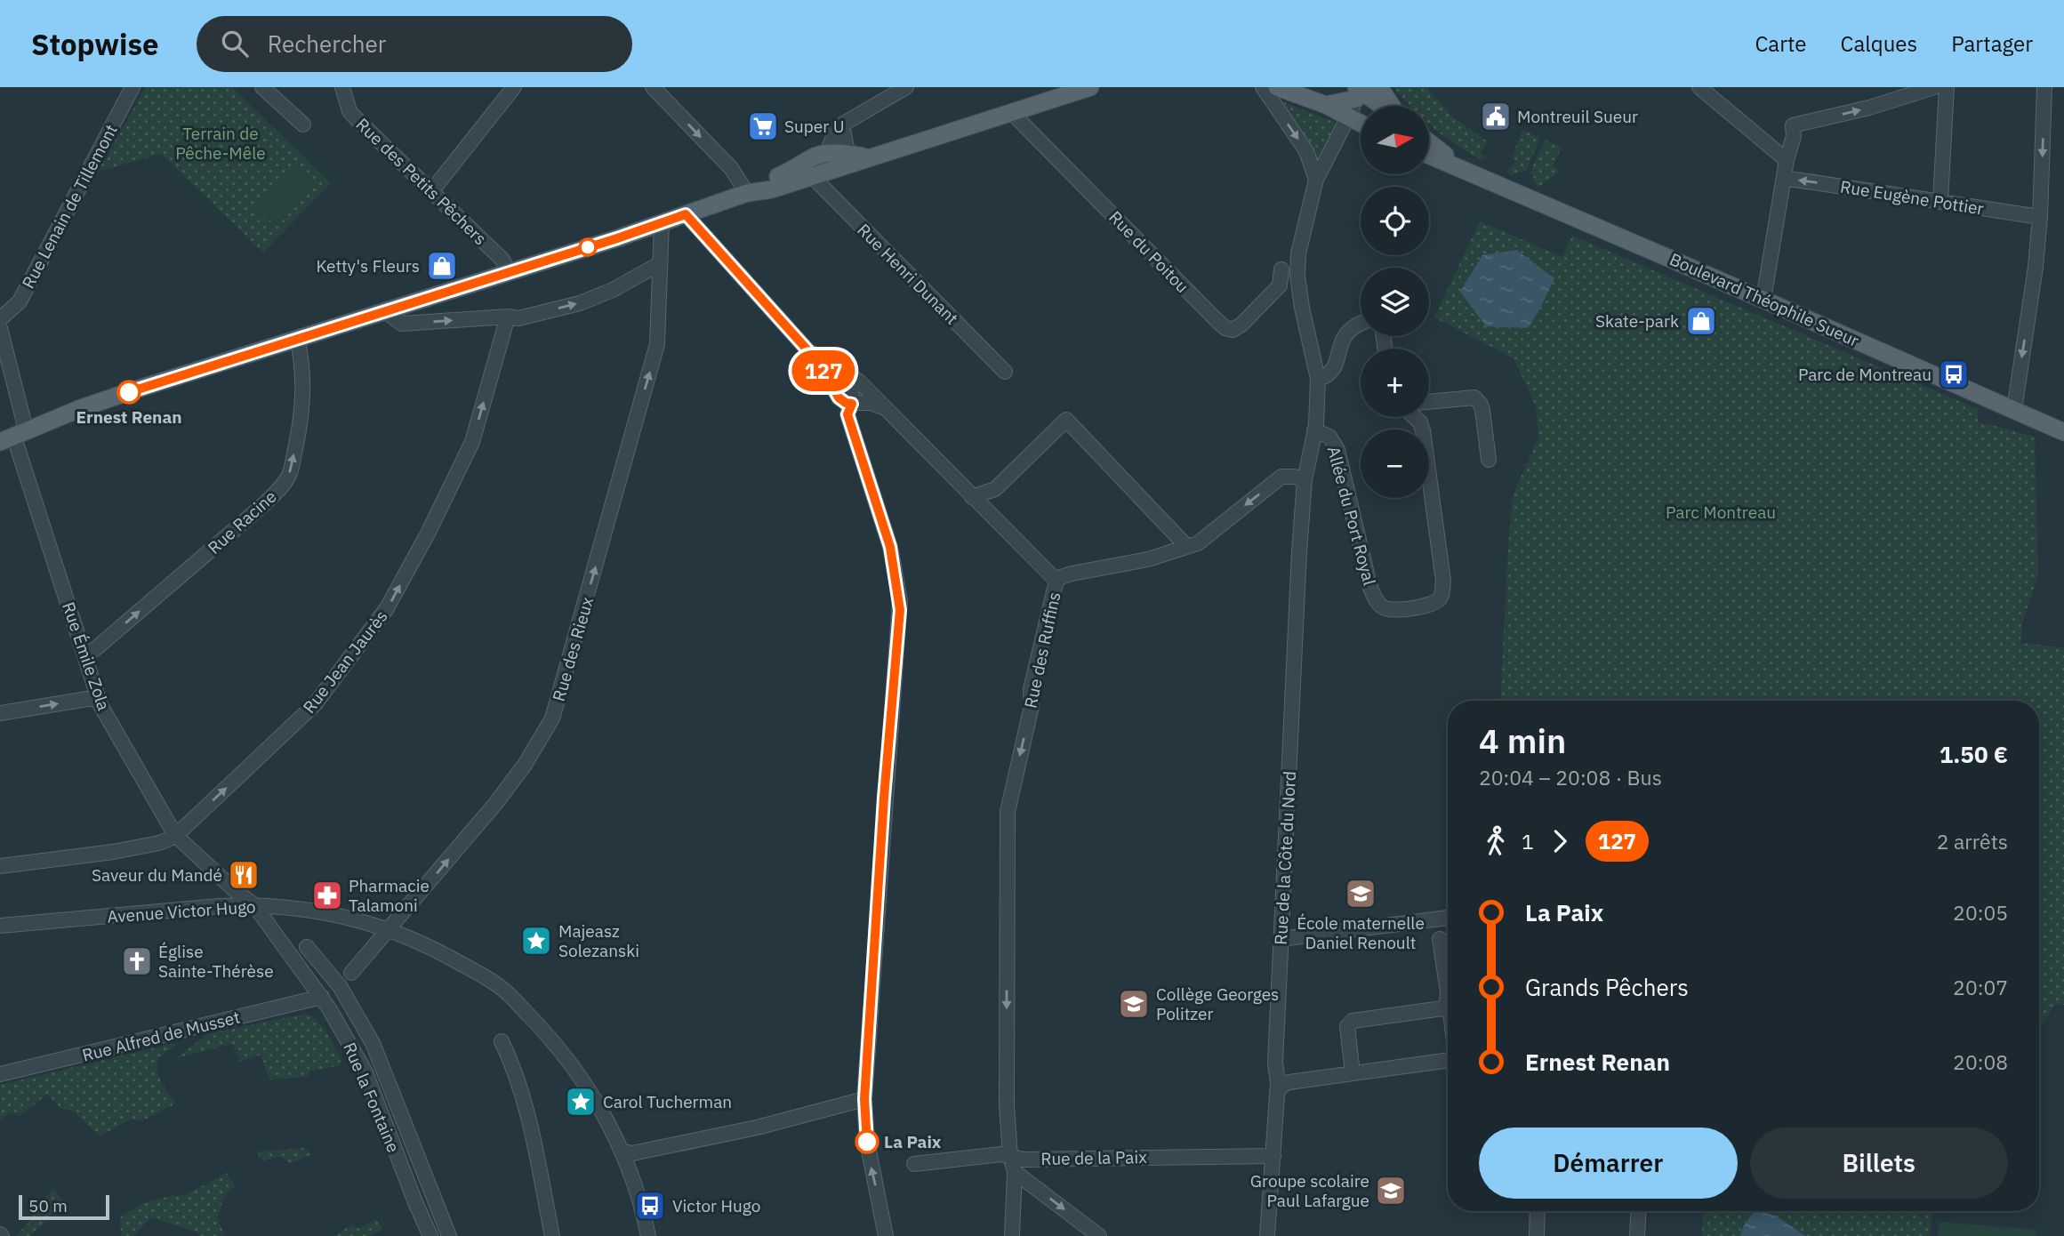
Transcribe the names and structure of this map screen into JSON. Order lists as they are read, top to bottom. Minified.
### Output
{"streets":{"main road":["Boulevard Théophile Sueur"],"street":["Rue des Petits Pêchers","Rue Eugène Pottier","Rue Lenain de Tillemont","Rue du Poitou","Rue Henri Dunant","Allée du Port Royal","Rue Racine","Rue des Rieux","Rue des Ruffins","Rue Émile Zola","Rue Jean Jaurès","Rue de la Côte du Nord","Avenue Victor Hugo","Rue Alfred de Musset","Rue la Fontaine","Rue de la Paix"]},"crossings":[["Rue Racine","Rue Émile Zola"],["Rue des Rieux","Avenue Victor Hugo"],["Rue des Ruffins","Rue de la Côte du Nord"],["Rue des Ruffins","Rue de la Paix"],["Rue Émile Zola","Rue Jean Jaurès"],["Rue Émile Zola","Avenue Victor Hugo"],["Rue Émile Zola","Rue la Fontaine"],["Rue de la Côte du Nord","Rue de la Paix"],["Avenue Victor Hugo","Rue la Fontaine"],["Rue Alfred de Musset","Rue la Fontaine"]],"one_way":["Rue Eugène Pottier","Rue Racine","Rue des Rieux","Rue des Ruffins","Rue Jean Jaurès"],"parks":["Terrain de Pêche-Mêle","Parc Montreau"],"places":{"public building":["Montreuil Sueur"],"supermarket":["Super U"],"shop":["Ketty's Fleurs","Skate-park"],"bus stop":["Parc de Montreau","Victor Hugo"],"other":["Ernest Renan","La Paix"],"restaurant":["Saveur du Mandé"],"school or university":["École maternelle Daniel Renoult","Collège Georges Politzer","Groupe scolaire Paul Lafargue"],"pharmacy":["Pharmacie Talamoni"],"place":["Majeasz Solezanski","Carol Tucherman"],"church":["Église Sainte-Thérèse"]},"lines":["bus line 127"],"scale_bar":"50 m","north":"right","page":{"header":"Stopwise","search":"Rechercher","nav":["Carte","Calques","Partager"],"on_map":"127","map_buttons":["+","−"],"heading":["4 min","20:04 – 20:08 · Bus","1.50 €"],"legs":["1","127","2 arrêts"],"list":[{"name":"La Paix","value":"20:05"},{"name":"Grands Pêchers","value":"20:07"},{"name":"Ernest Renan","value":"20:08"}],"buttons":["Démarrer","Billets"],"scale":"50 m"}}
